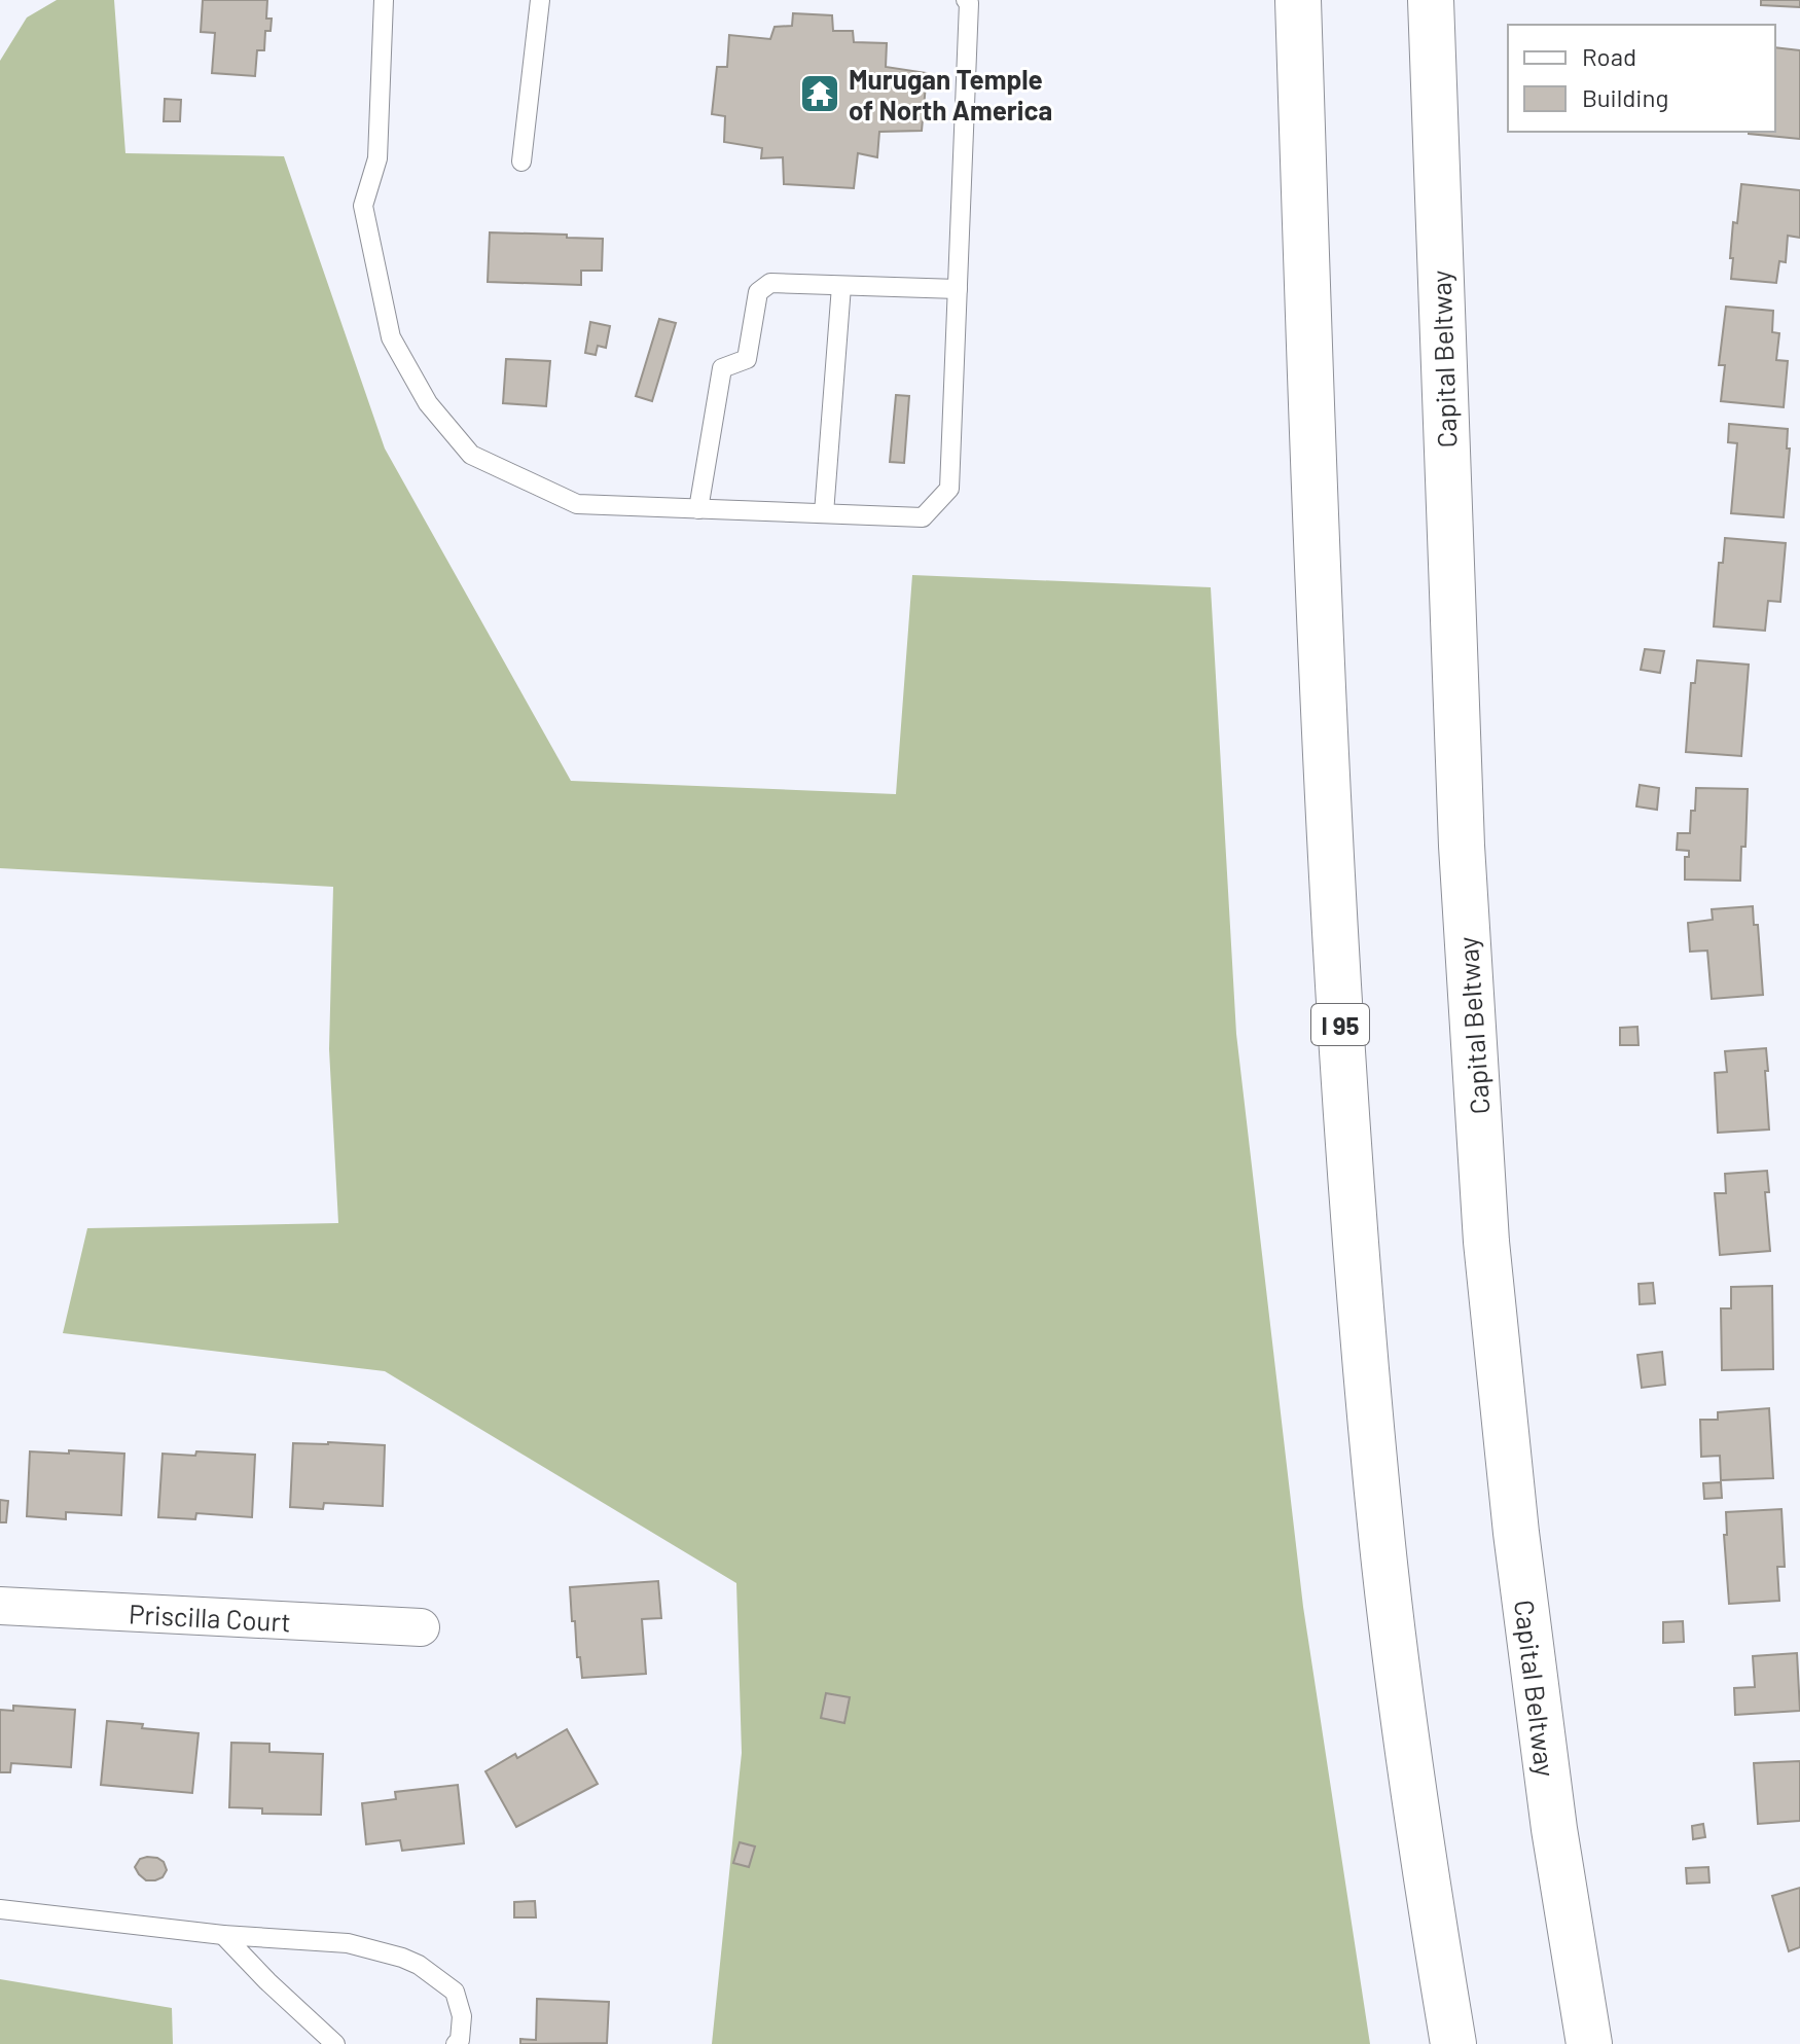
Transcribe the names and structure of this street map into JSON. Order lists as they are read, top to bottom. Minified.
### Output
{"streets":{"highway":["Capital Beltway","I 95"],"street":["Priscilla Court"]},"places":{"temple":["Murugan Temple of North America"]},"legend":["Road","Building"]}
